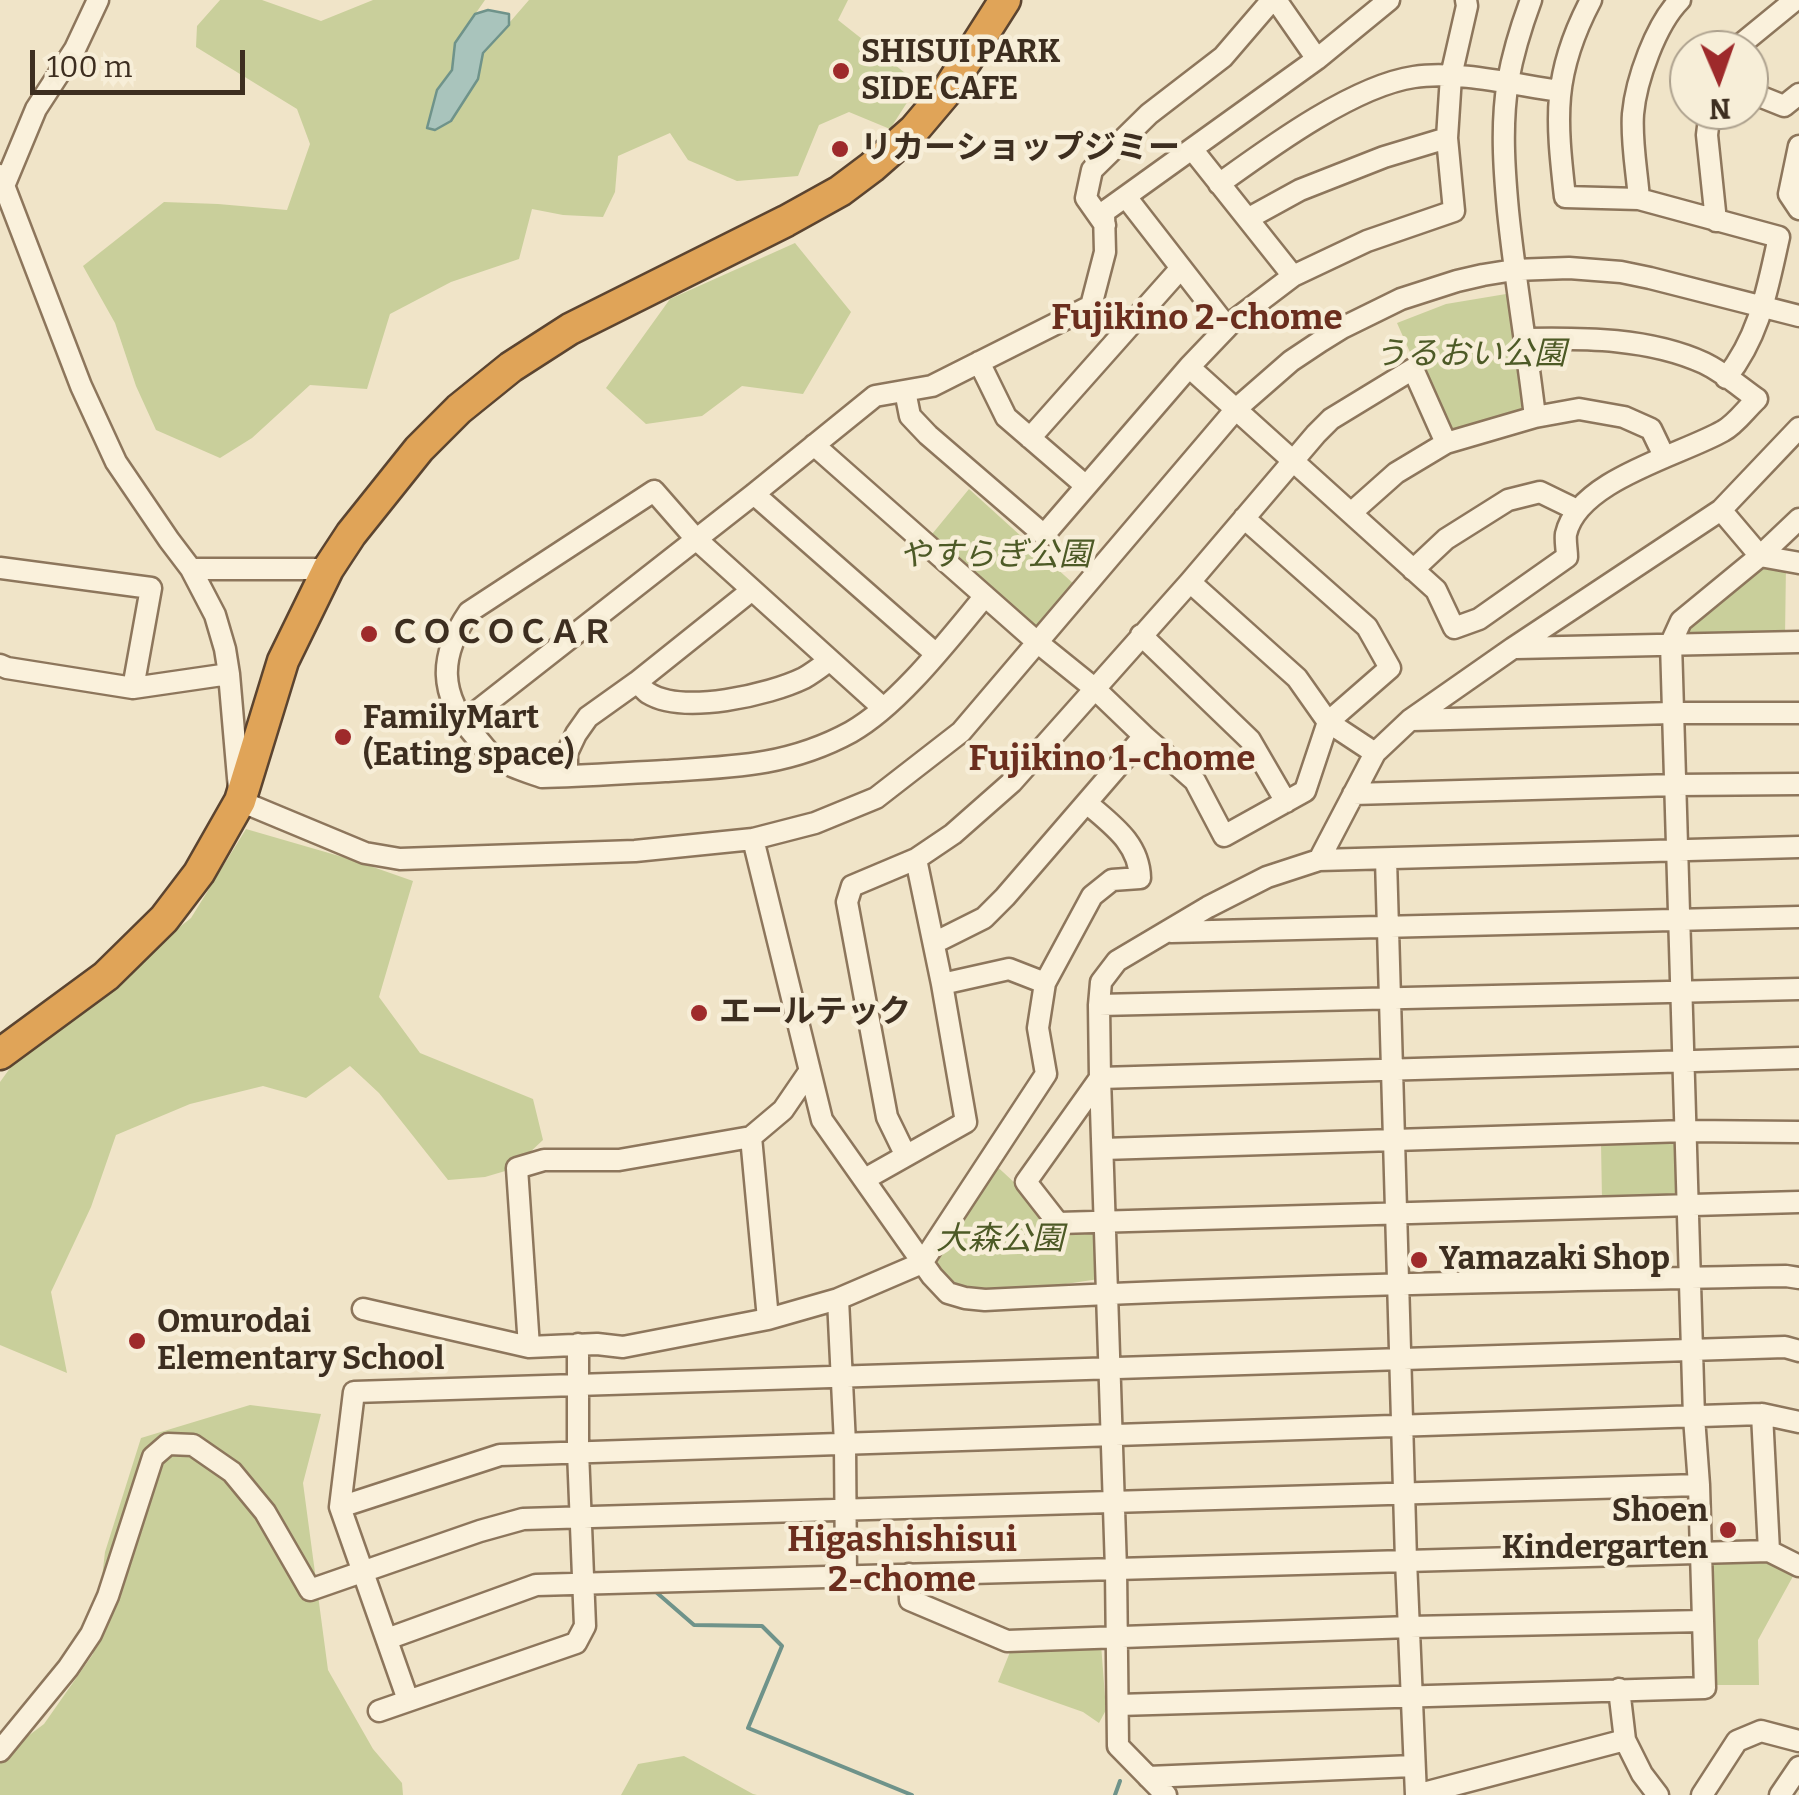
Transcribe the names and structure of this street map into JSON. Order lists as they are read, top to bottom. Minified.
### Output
{"districts":["Fujikino 2-chome","Fujikino 1-chome","Higashishisui 2-chome"],"parks":["うるおい公園","やすらぎ公園","大森公園"],"places":["SHISUI PARK SIDE CAFE","リカーショップジミー","ＣＯＣＯＣＡＲ","FamilyMart (Eating space)","エールテック","Yamazaki Shop","Omurodai Elementary School","Shoen Kindergarten"],"scale_bar":"100 m","north":"bottom"}
